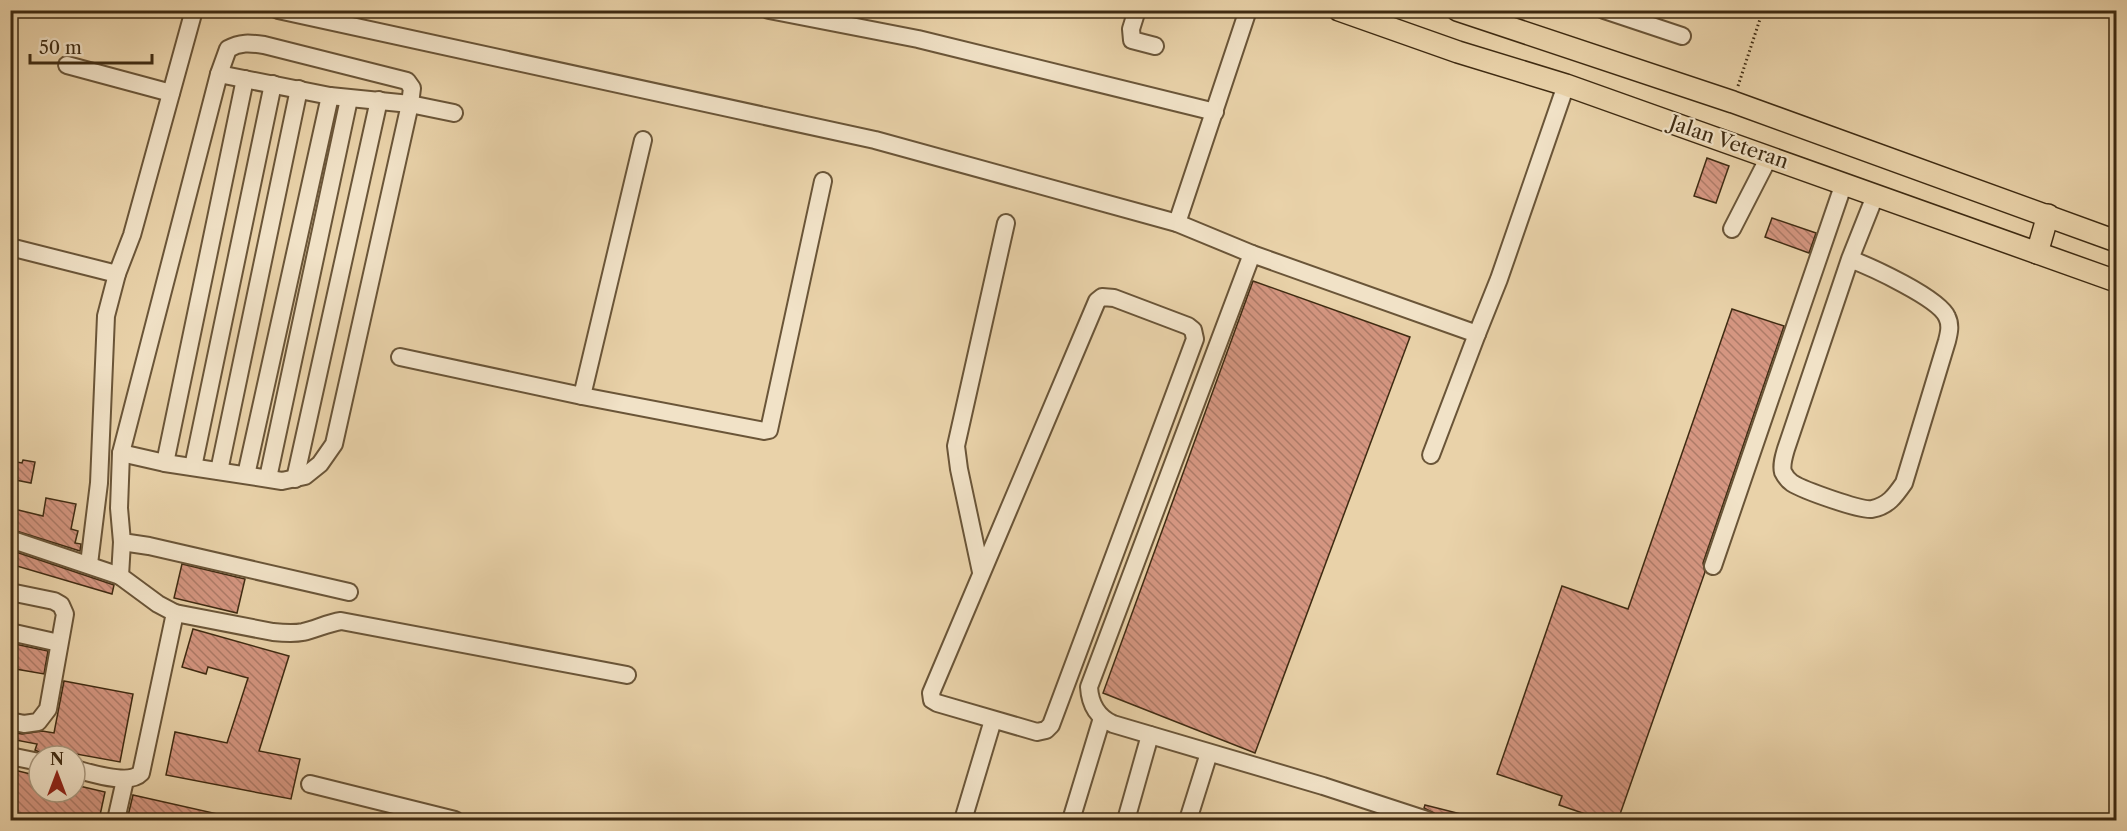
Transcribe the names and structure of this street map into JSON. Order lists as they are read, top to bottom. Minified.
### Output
{"streets":{"main road":["Jalan Veteran"]},"scale_bar":"50 m","north":"top"}
